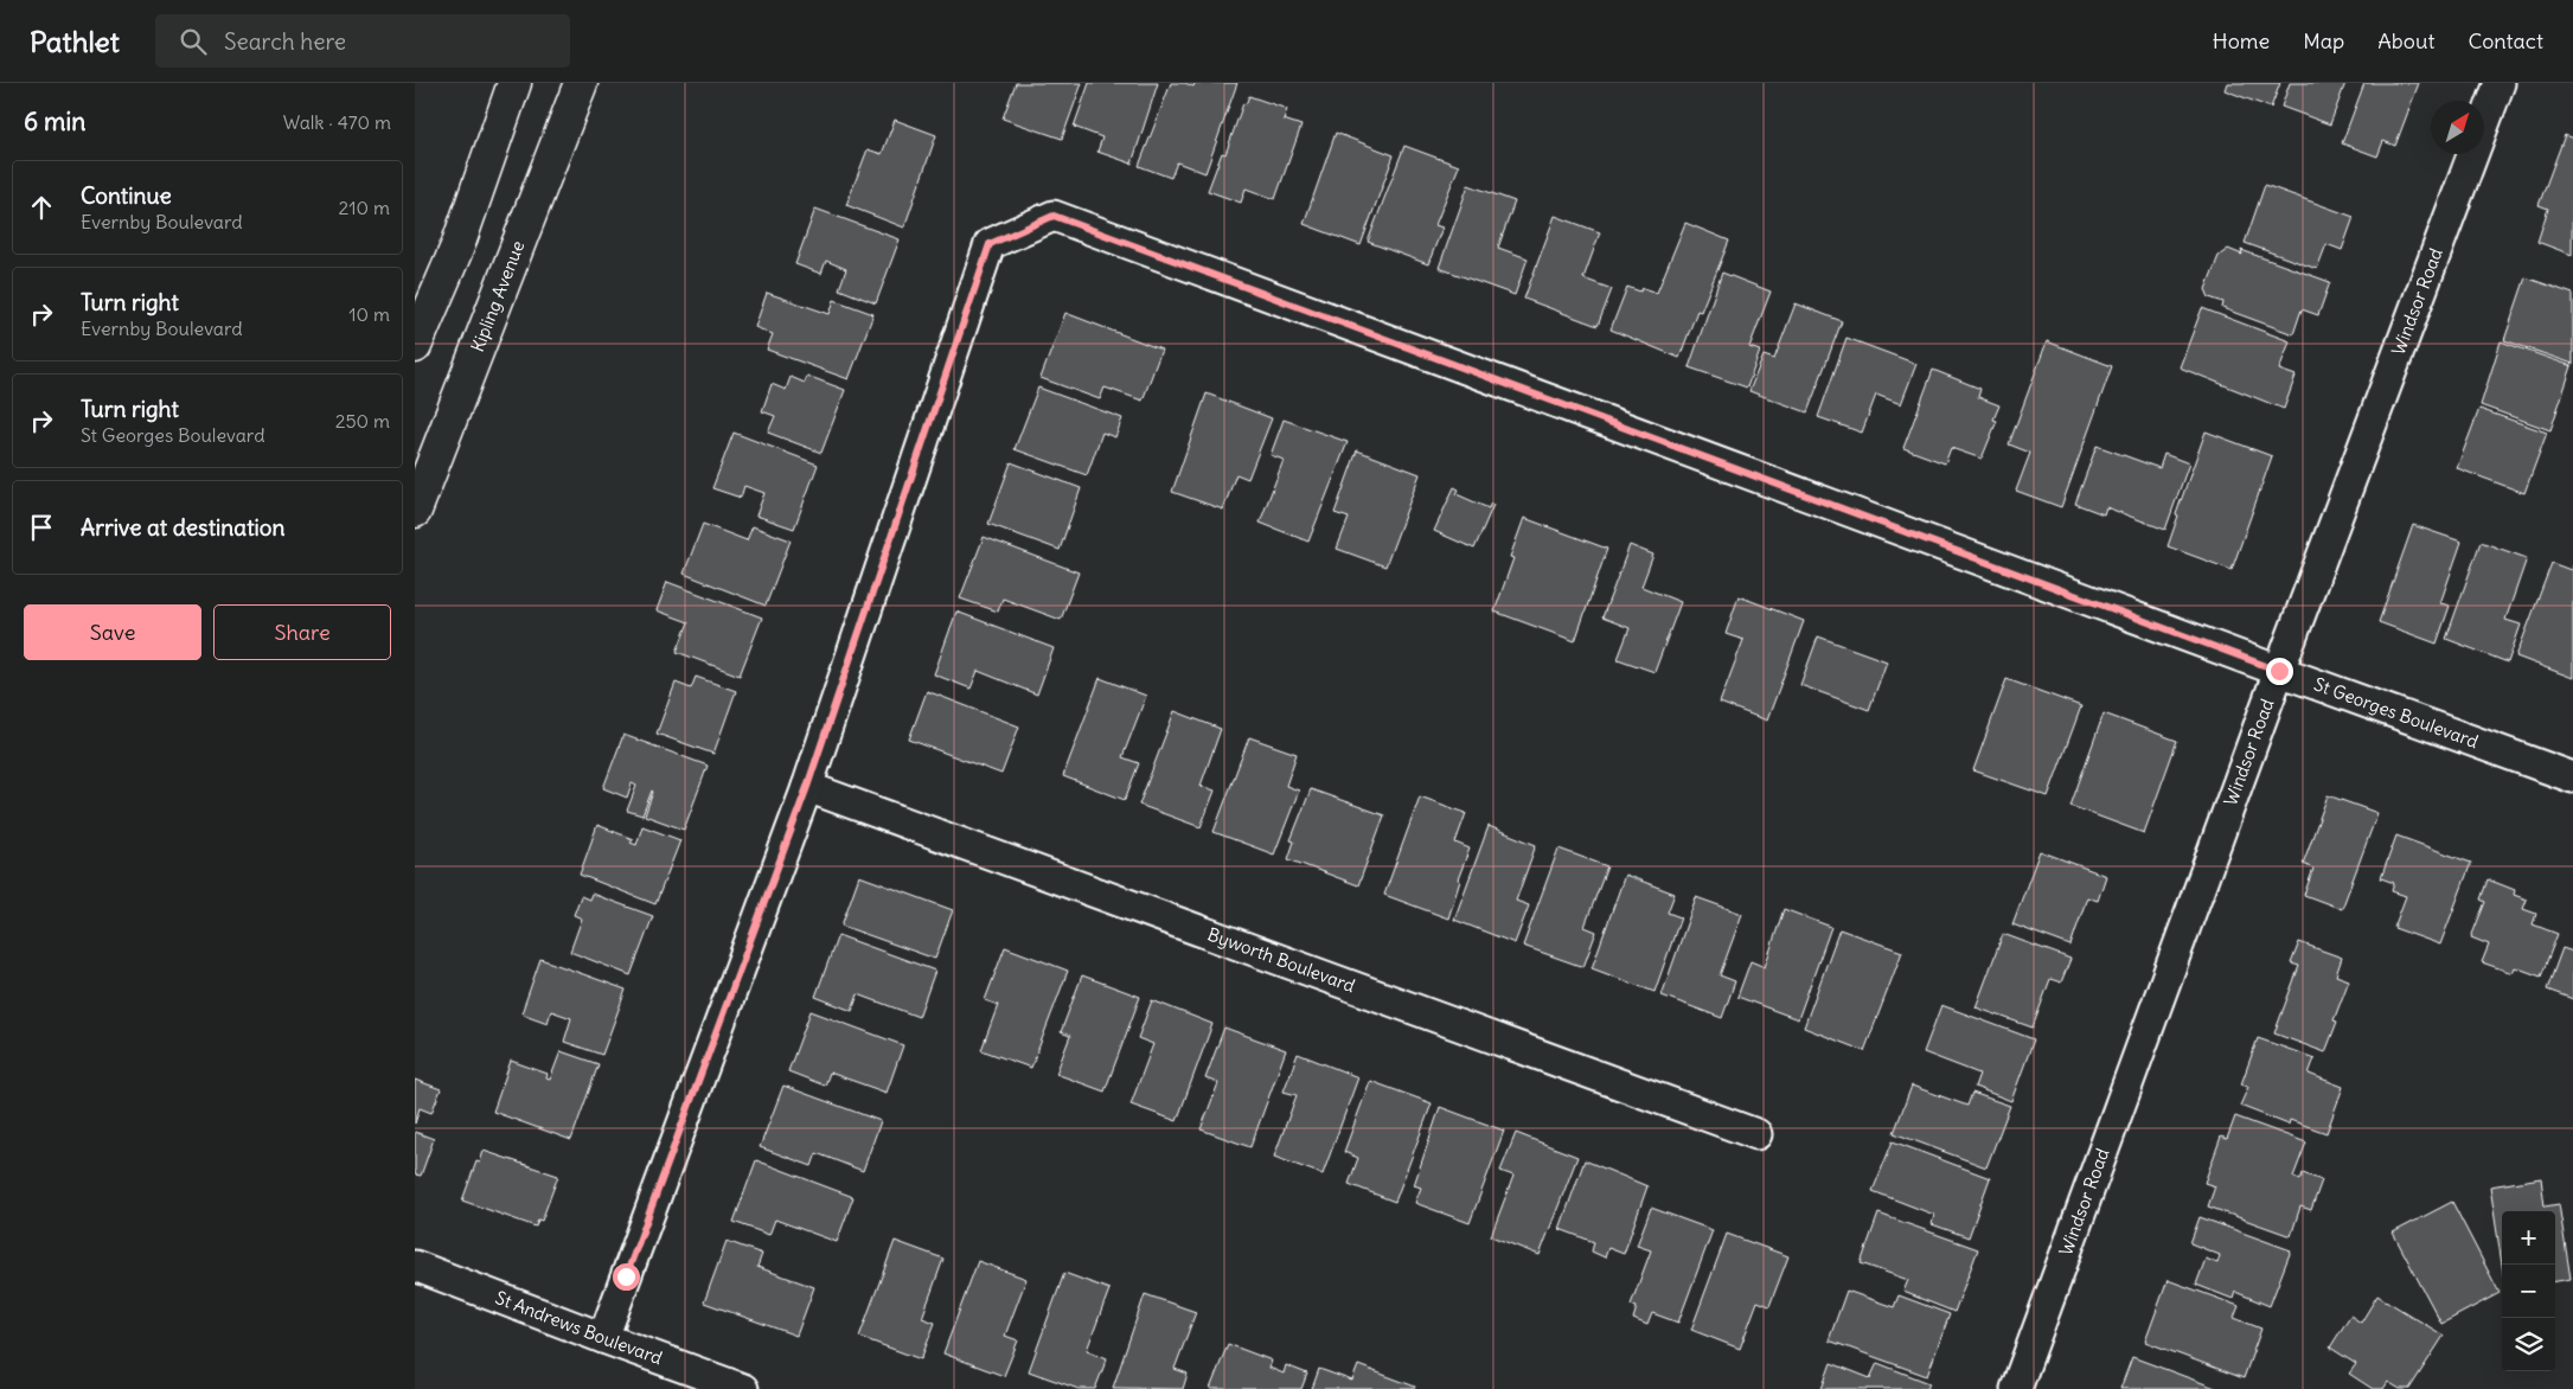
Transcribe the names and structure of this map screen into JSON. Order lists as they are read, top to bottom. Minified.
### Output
{"streets":{"main road":["Kipling Avenue"],"street":["Windsor Road","St Georges Boulevard","Byworth Boulevard","St Andrews Boulevard"]},"crossings":[["Windsor Road","St Georges Boulevard"],["St Georges Boulevard","Byworth Boulevard"]],"north":"top right","page":{"header":"Pathlet","search":"Search here","nav":["Home","Map","About","Contact"],"heading":["6 min","Walk · 470 m"],"list":[["Continue","Evernby Boulevard","210 m"],["Turn right","Evernby Boulevard","10 m"],["Turn right","St Georges Boulevard","250 m"],"Arrive at destination"],"buttons":["Save","Share"],"map_buttons":["+","−"]}}
